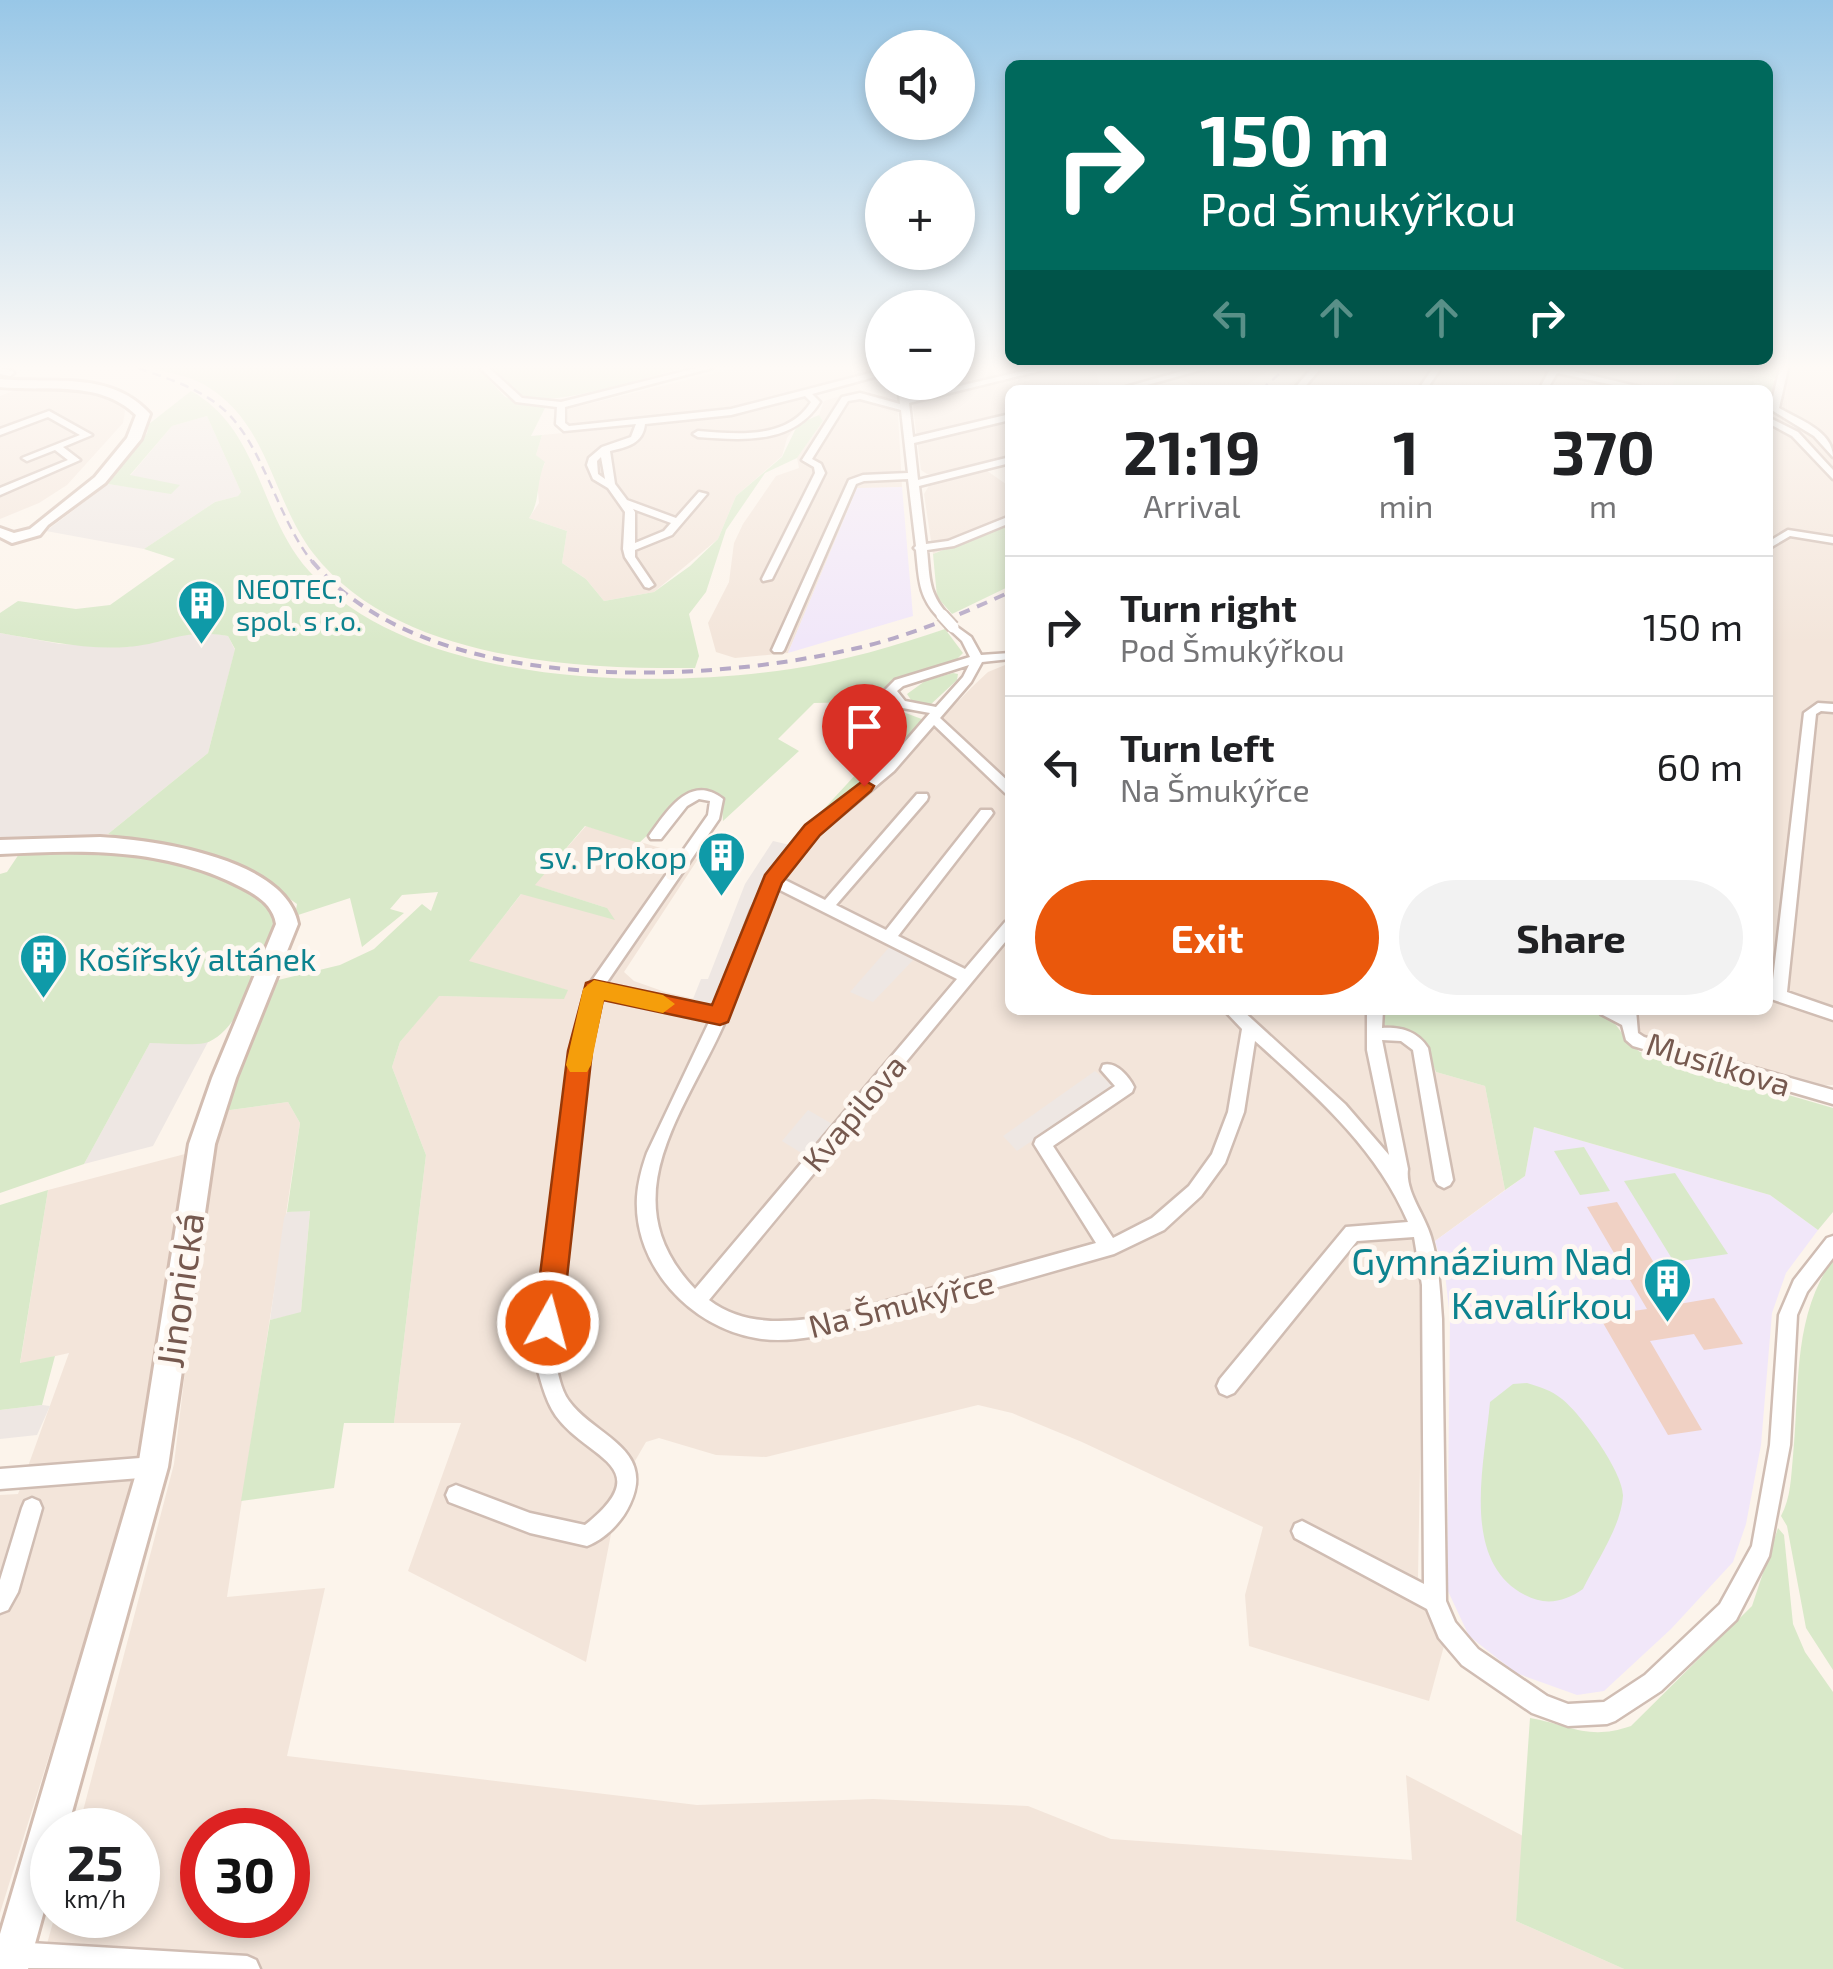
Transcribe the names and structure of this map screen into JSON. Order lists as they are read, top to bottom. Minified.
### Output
{"streets":{"street":["Musílkova","Kvapilova","Jinonická","Na Šmukýřce"]},"crossings":[["Kvapilova","Na Šmukýřce"]],"places":{"building":["NEOTEC, spol. s r.o.","sv. Prokop","Košířský altánek","Gymnázium Nad Kavalírkou"]},"page":{"map_buttons":["+","−"],"turn":["150 m","Pod Šmukýřkou"],"eta":["21:19","Arrival","1","min","370","m"],"list":[{"name":"Turn right","note":"Pod Šmukýřkou","value":"150 m"},{"name":"Turn left","note":"Na Šmukýřce","value":"60 m"}],"buttons":["Exit","Share"],"speed":"25 km/h","limit":"30"}}
